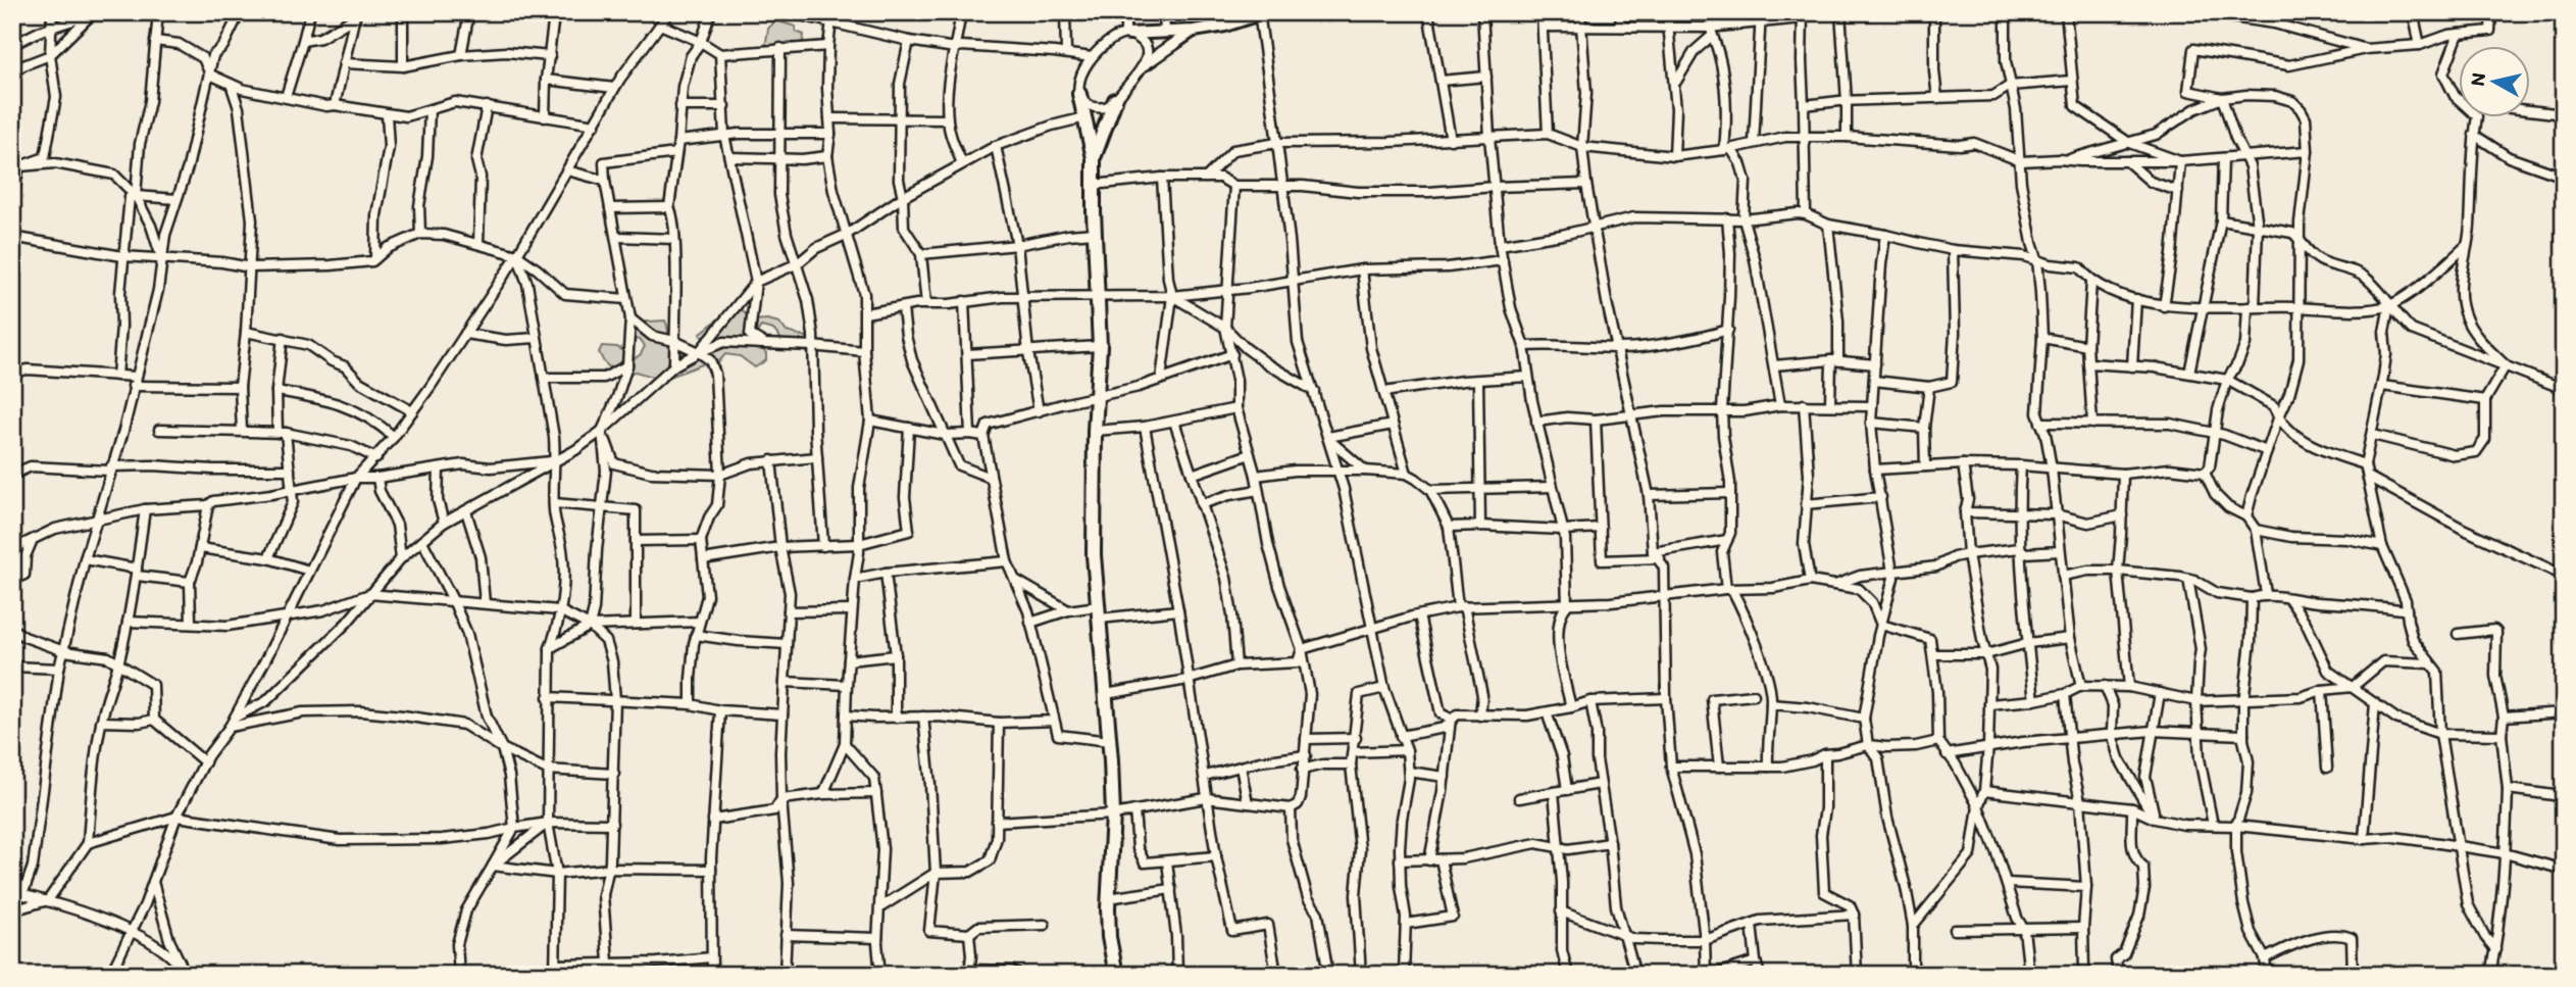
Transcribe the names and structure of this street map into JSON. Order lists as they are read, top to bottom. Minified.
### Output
{"north":"left"}
